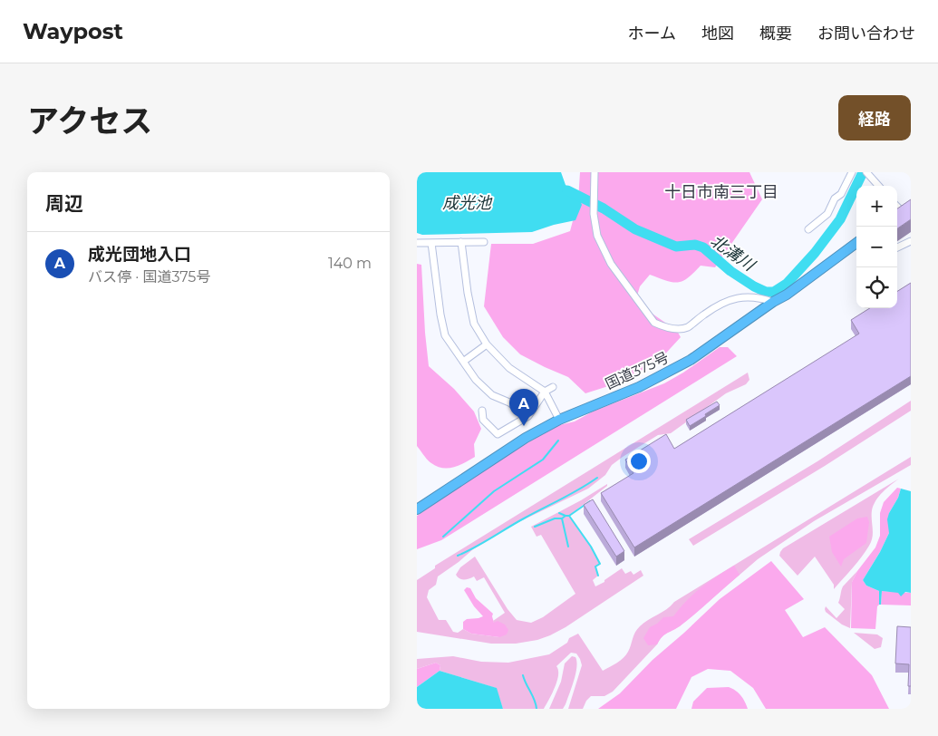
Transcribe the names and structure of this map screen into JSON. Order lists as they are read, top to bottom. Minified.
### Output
{"streets":{"highway":["国道375号"]},"districts":["十日市南三丁目"],"water":["成光池","北溝川"],"page":{"header":"Waypost","nav":["ホーム","地図","概要","お問い合わせ"],"title":"アクセス","buttons":"経路","heading":"周辺","map_buttons":["+","−"],"list":[{"mark":"A","name":"成光団地入口","note":"バス停 · 国道375号","value":"140 m"}],"pins":"A"}}
